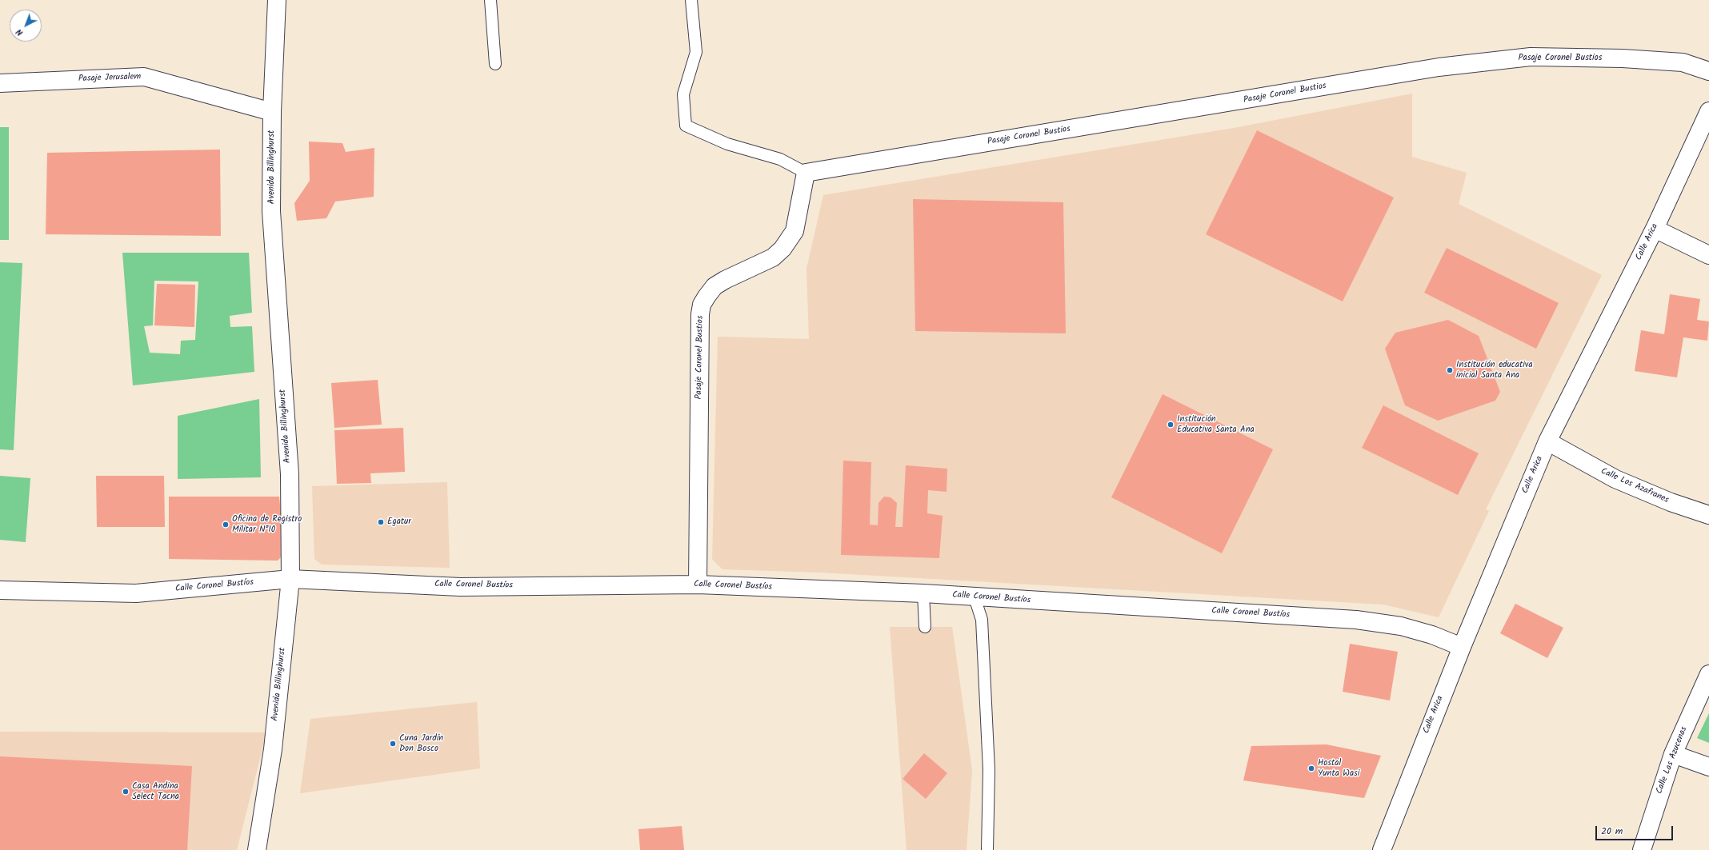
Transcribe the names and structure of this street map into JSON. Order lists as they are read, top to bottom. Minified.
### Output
{"streets":{"street":["Pasaje Coronel Bustios","Pasaje Jerusalem","Avenida Billinghurst","Calle Arica","Calle Los Azafranes","Calle Coronel Bustíos","Calle Las Azucenas"]},"crossings":[["Pasaje Coronel Bustios","Calle Coronel Bustíos"],["Pasaje Jerusalem","Avenida Billinghurst"],["Avenida Billinghurst","Calle Coronel Bustíos"],["Calle Arica","Calle Los Azafranes"],["Calle Arica","Calle Coronel Bustíos"]],"places":["Institución educativa inicial Santa Ana","Institución Educativa Santa Ana","Egatur","Oficina de Registro Militar N°10","Cuna Jardín Don Bosco","Hostal Yunta Wasi","Casa Andina Select Tacna"],"scale_bar":"20 m","north":"bottom left"}
